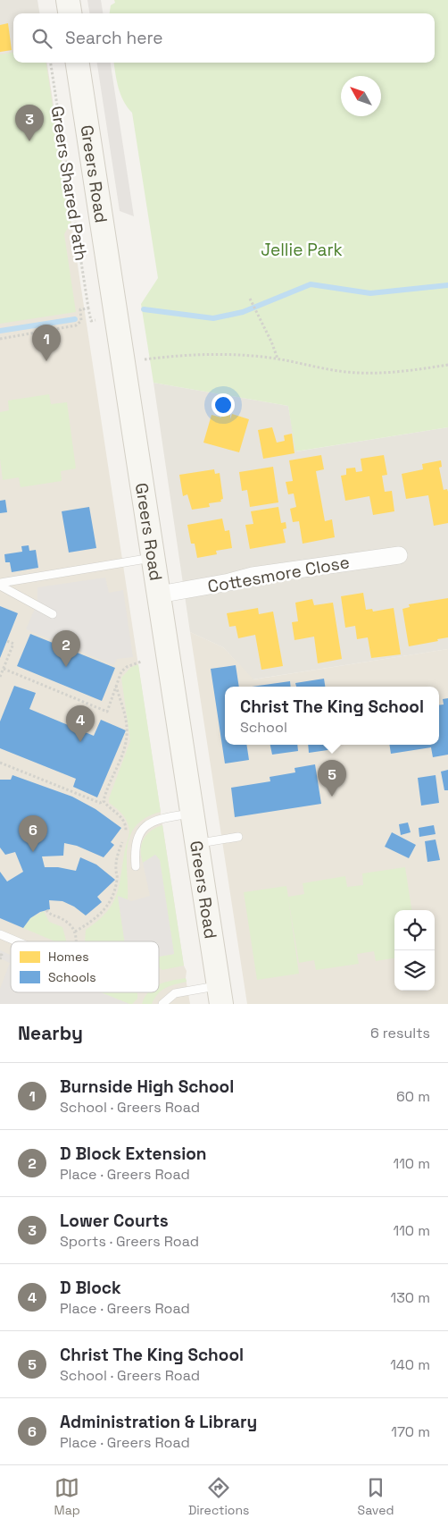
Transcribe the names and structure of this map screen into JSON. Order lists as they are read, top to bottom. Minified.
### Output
{"streets":{"street":["Greers Road","Cottesmore Close"],"path":["Greers Shared Path"]},"crossings":[["Greers Road","Cottesmore Close"]],"parks":["Jellie Park"],"legend":["Homes","Schools"],"north":"top left","page":{"search":"Search here","pins":["3","1","2","4","5","6"],"popup":["Christ The King School","School"],"heading":["Nearby","6 results"],"list":[{"mark":"1","name":"Burnside High School","note":"School · Greers Road","value":"60 m"},{"mark":"2","name":"D Block Extension","note":"Place · Greers Road","value":"110 m"},{"mark":"3","name":"Lower Courts","note":"Sports · Greers Road","value":"110 m"},{"mark":"4","name":"D Block","note":"Place · Greers Road","value":"130 m"},{"mark":"5","name":"Christ The King School","note":"School · Greers Road","value":"140 m"},{"mark":"6","name":"Administration & Library","note":"Place · Greers Road","value":"170 m"}],"nav":["Map","Directions","Saved"]}}
